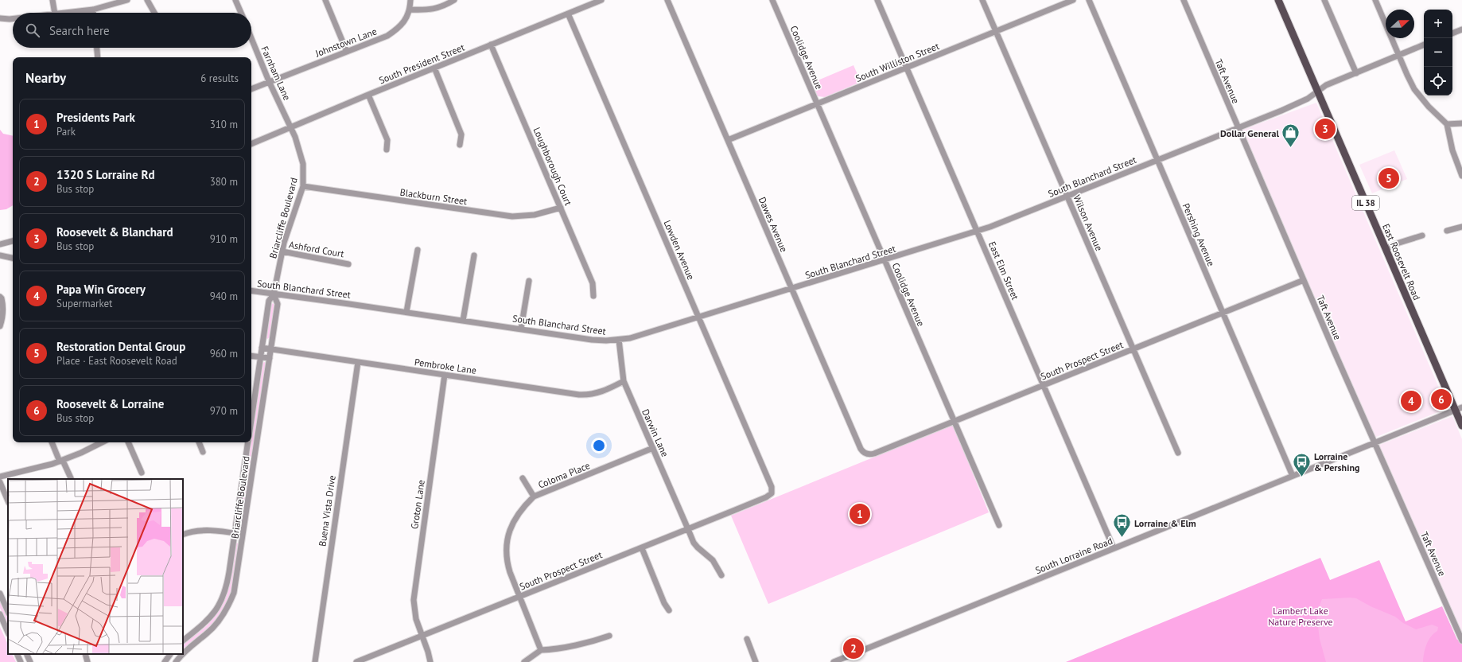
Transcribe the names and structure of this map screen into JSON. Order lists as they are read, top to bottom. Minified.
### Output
{"streets":{"main road":["IL 38","East Roosevelt Road"],"street":["Johnstown Lane","Coolidge Avenue","South Williston Street","South President Street","Farnham Lane","Taft Avenue","Loughborough Court","South Blanchard Street","Blackburn Street","Briarcliffe Boulevard","Wilson Avenue","Dawes Avenue","Pershing Avenue","Ashford Court","Lowden Avenue","East Elm Street","South Prospect Street","Pembroke Lane","Darwin Lane","Coloma Place","Groton Lane","Buena Vista Drive","South Lorraine Road"]},"crossings":[["Johnstown Lane","Farnham Lane"],["Coolidge Avenue","South Williston Street"],["Coolidge Avenue","South Blanchard Street"],["Coolidge Avenue","South Prospect Street"],["South Williston Street","Wilson Avenue"],["South Williston Street","Dawes Avenue"],["South Williston Street","East Elm Street"],["South President Street","Farnham Lane"],["South President Street","Loughborough Court"],["South President Street","Briarcliffe Boulevard"],["South President Street","Lowden Avenue"],["Farnham Lane","Briarcliffe Boulevard"],["Taft Avenue","South Blanchard Street"],["Taft Avenue","South Prospect Street"],["Taft Avenue","South Lorraine Road"],["Loughborough Court","Blackburn Street"],["South Blanchard Street","Briarcliffe Boulevard"],["South Blanchard Street","Wilson Avenue"],["South Blanchard Street","Dawes Avenue"],["South Blanchard Street","Pershing Avenue"],["South Blanchard Street","Lowden Avenue"],["South Blanchard Street","East Roosevelt Road"],["South Blanchard Street","East Elm Street"],["South Blanchard Street","Darwin Lane"],["Blackburn Street","Briarcliffe Boulevard"],["Briarcliffe Boulevard","Ashford Court"],["Briarcliffe Boulevard","Pembroke Lane"],["Wilson Avenue","South Prospect Street"],["Dawes Avenue","South Prospect Street"],["Pershing Avenue","South Prospect Street"],["Pershing Avenue","South Lorraine Road"],["Lowden Avenue","South Prospect Street"],["East Roosevelt Road","South Lorraine Road"],["East Elm Street","South Prospect Street"],["East Elm Street","South Lorraine Road"],["South Prospect Street","Darwin Lane"],["South Prospect Street","Coloma Place"],["South Prospect Street","Groton Lane"],["Pembroke Lane","Darwin Lane"],["Pembroke Lane","Groton Lane"],["Pembroke Lane","Buena Vista Drive"],["Darwin Lane","Coloma Place"]],"parks":["Lambert Lake Nature Preserve"],"places":{"shop":["Dollar General"],"bus stop":["Lorraine & Pershing","Lorraine & Elm"]},"north":"right","page":{"map_buttons":["+","−"],"search":"Search here","heading":["Nearby","6 results"],"list":[{"mark":"1","name":"Presidents Park","note":"Park","value":"310 m"},{"mark":"2","name":"1320 S Lorraine Rd","note":"Bus stop","value":"380 m"},{"mark":"3","name":"Roosevelt & Blanchard","note":"Bus stop","value":"910 m"},{"mark":"4","name":"Papa Win Grocery","note":"Supermarket","value":"940 m"},{"mark":"5","name":"Restoration Dental Group","note":"Place · East Roosevelt Road","value":"960 m"},{"mark":"6","name":"Roosevelt & Lorraine","note":"Bus stop","value":"970 m"}],"pins":["3","5","6","4","1","2"]}}
